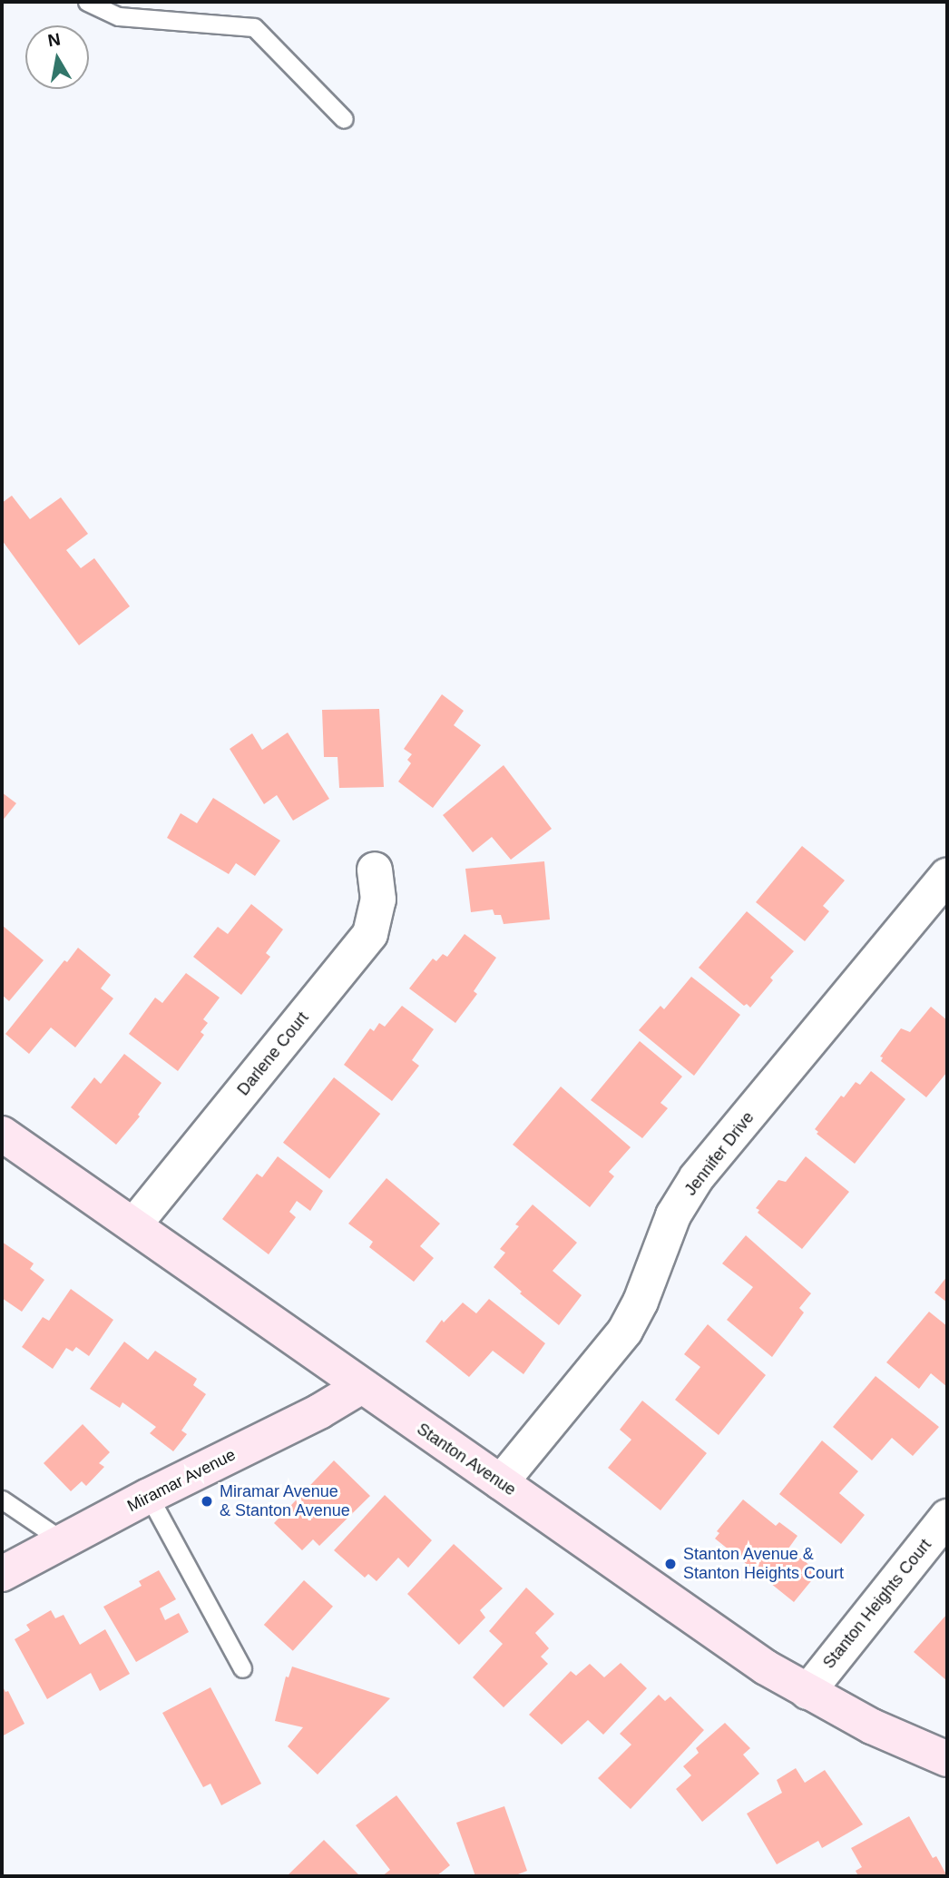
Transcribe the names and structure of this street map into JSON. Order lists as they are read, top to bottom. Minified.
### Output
{"streets":{"street":["Darlene Court","Jennifer Drive","Stanton Avenue","Miramar Avenue","Stanton Heights Court"]},"crossings":[["Darlene Court","Stanton Avenue"],["Jennifer Drive","Stanton Avenue"],["Stanton Avenue","Miramar Avenue"],["Stanton Avenue","Stanton Heights Court"]],"places":["Miramar Avenue & Stanton Avenue","Stanton Avenue & Stanton Heights Court"],"north":"top"}
